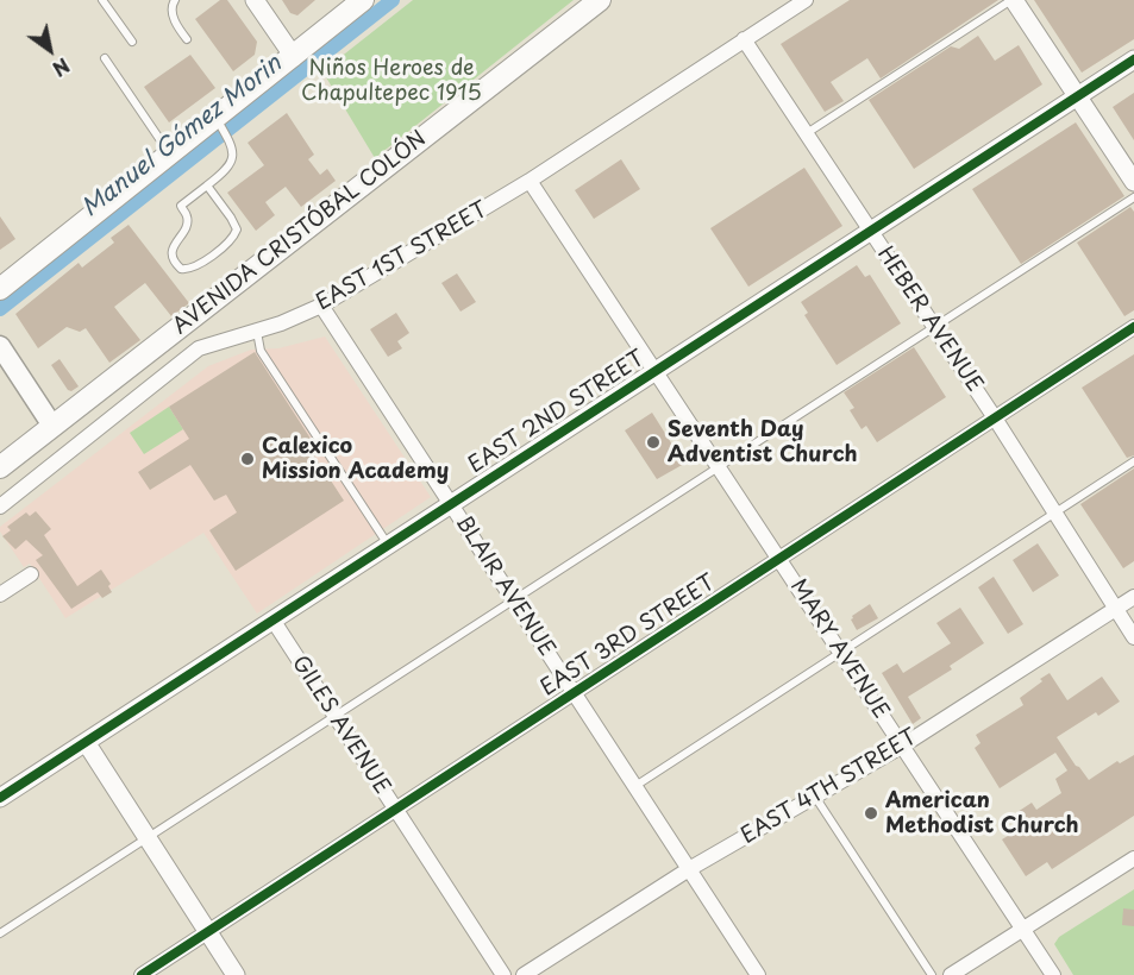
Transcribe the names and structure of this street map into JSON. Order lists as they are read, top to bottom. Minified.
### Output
{"streets":{"main road":["AVENIDA CRISTÓBAL COLÓN"],"street":["EAST 1ST STREET","HEBER AVENUE","EAST 2ND STREET","BLAIR AVENUE","EAST 3RD STREET","MARY AVENUE","GILES AVENUE","EAST 4TH STREET"]},"crossings":[["EAST 1ST STREET","HEBER AVENUE"],["EAST 1ST STREET","BLAIR AVENUE"],["EAST 1ST STREET","MARY AVENUE"],["HEBER AVENUE","EAST 2ND STREET"],["HEBER AVENUE","EAST 3RD STREET"],["HEBER AVENUE","EAST 4TH STREET"],["EAST 2ND STREET","BLAIR AVENUE"],["EAST 2ND STREET","MARY AVENUE"],["EAST 2ND STREET","GILES AVENUE"],["BLAIR AVENUE","EAST 3RD STREET"],["BLAIR AVENUE","EAST 4TH STREET"],["EAST 3RD STREET","MARY AVENUE"],["EAST 3RD STREET","GILES AVENUE"],["MARY AVENUE","EAST 4TH STREET"]],"water":["Manuel Gómez Morin"],"parks":["Niños Heroes de Chapultepec 1915"],"places":["Seventh Day Adventist Church","Calexico Mission Academy","American Methodist Church"],"north":"bottom right"}
